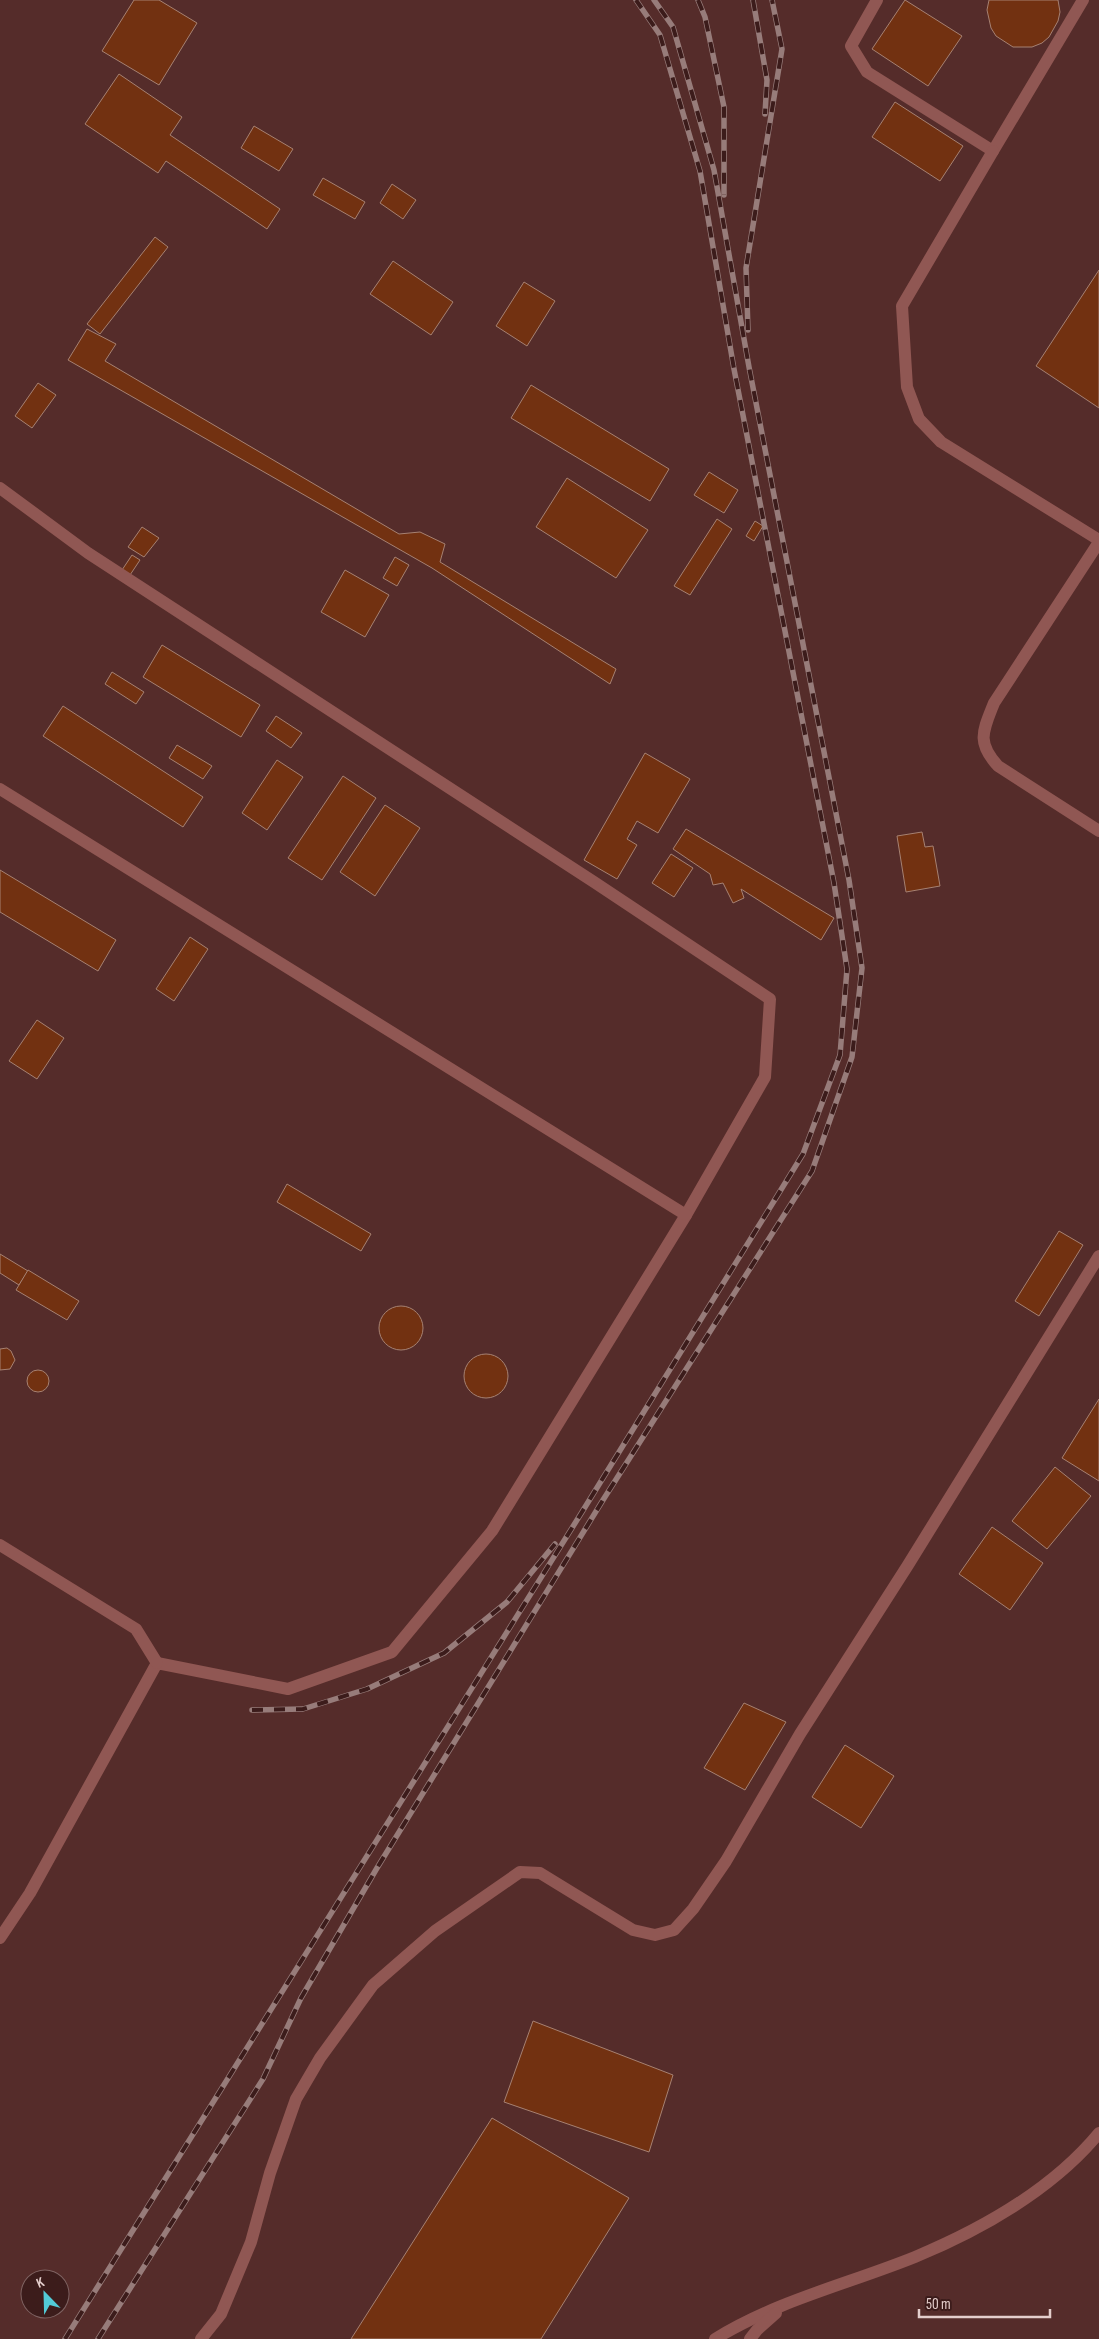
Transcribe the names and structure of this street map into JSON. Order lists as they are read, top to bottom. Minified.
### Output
{"scale_bar":"50 m","north":"top left"}
